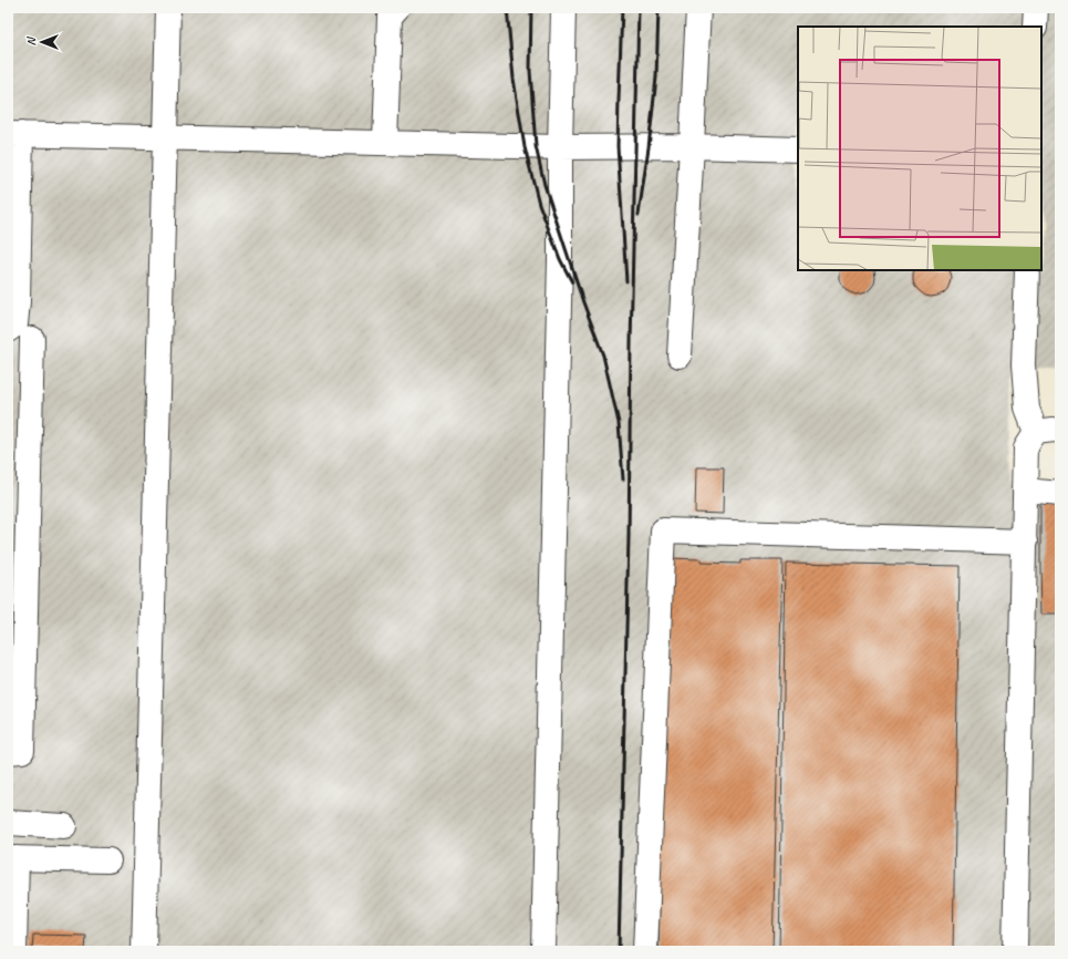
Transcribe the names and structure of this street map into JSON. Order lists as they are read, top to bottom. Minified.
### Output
{"north":"left"}
